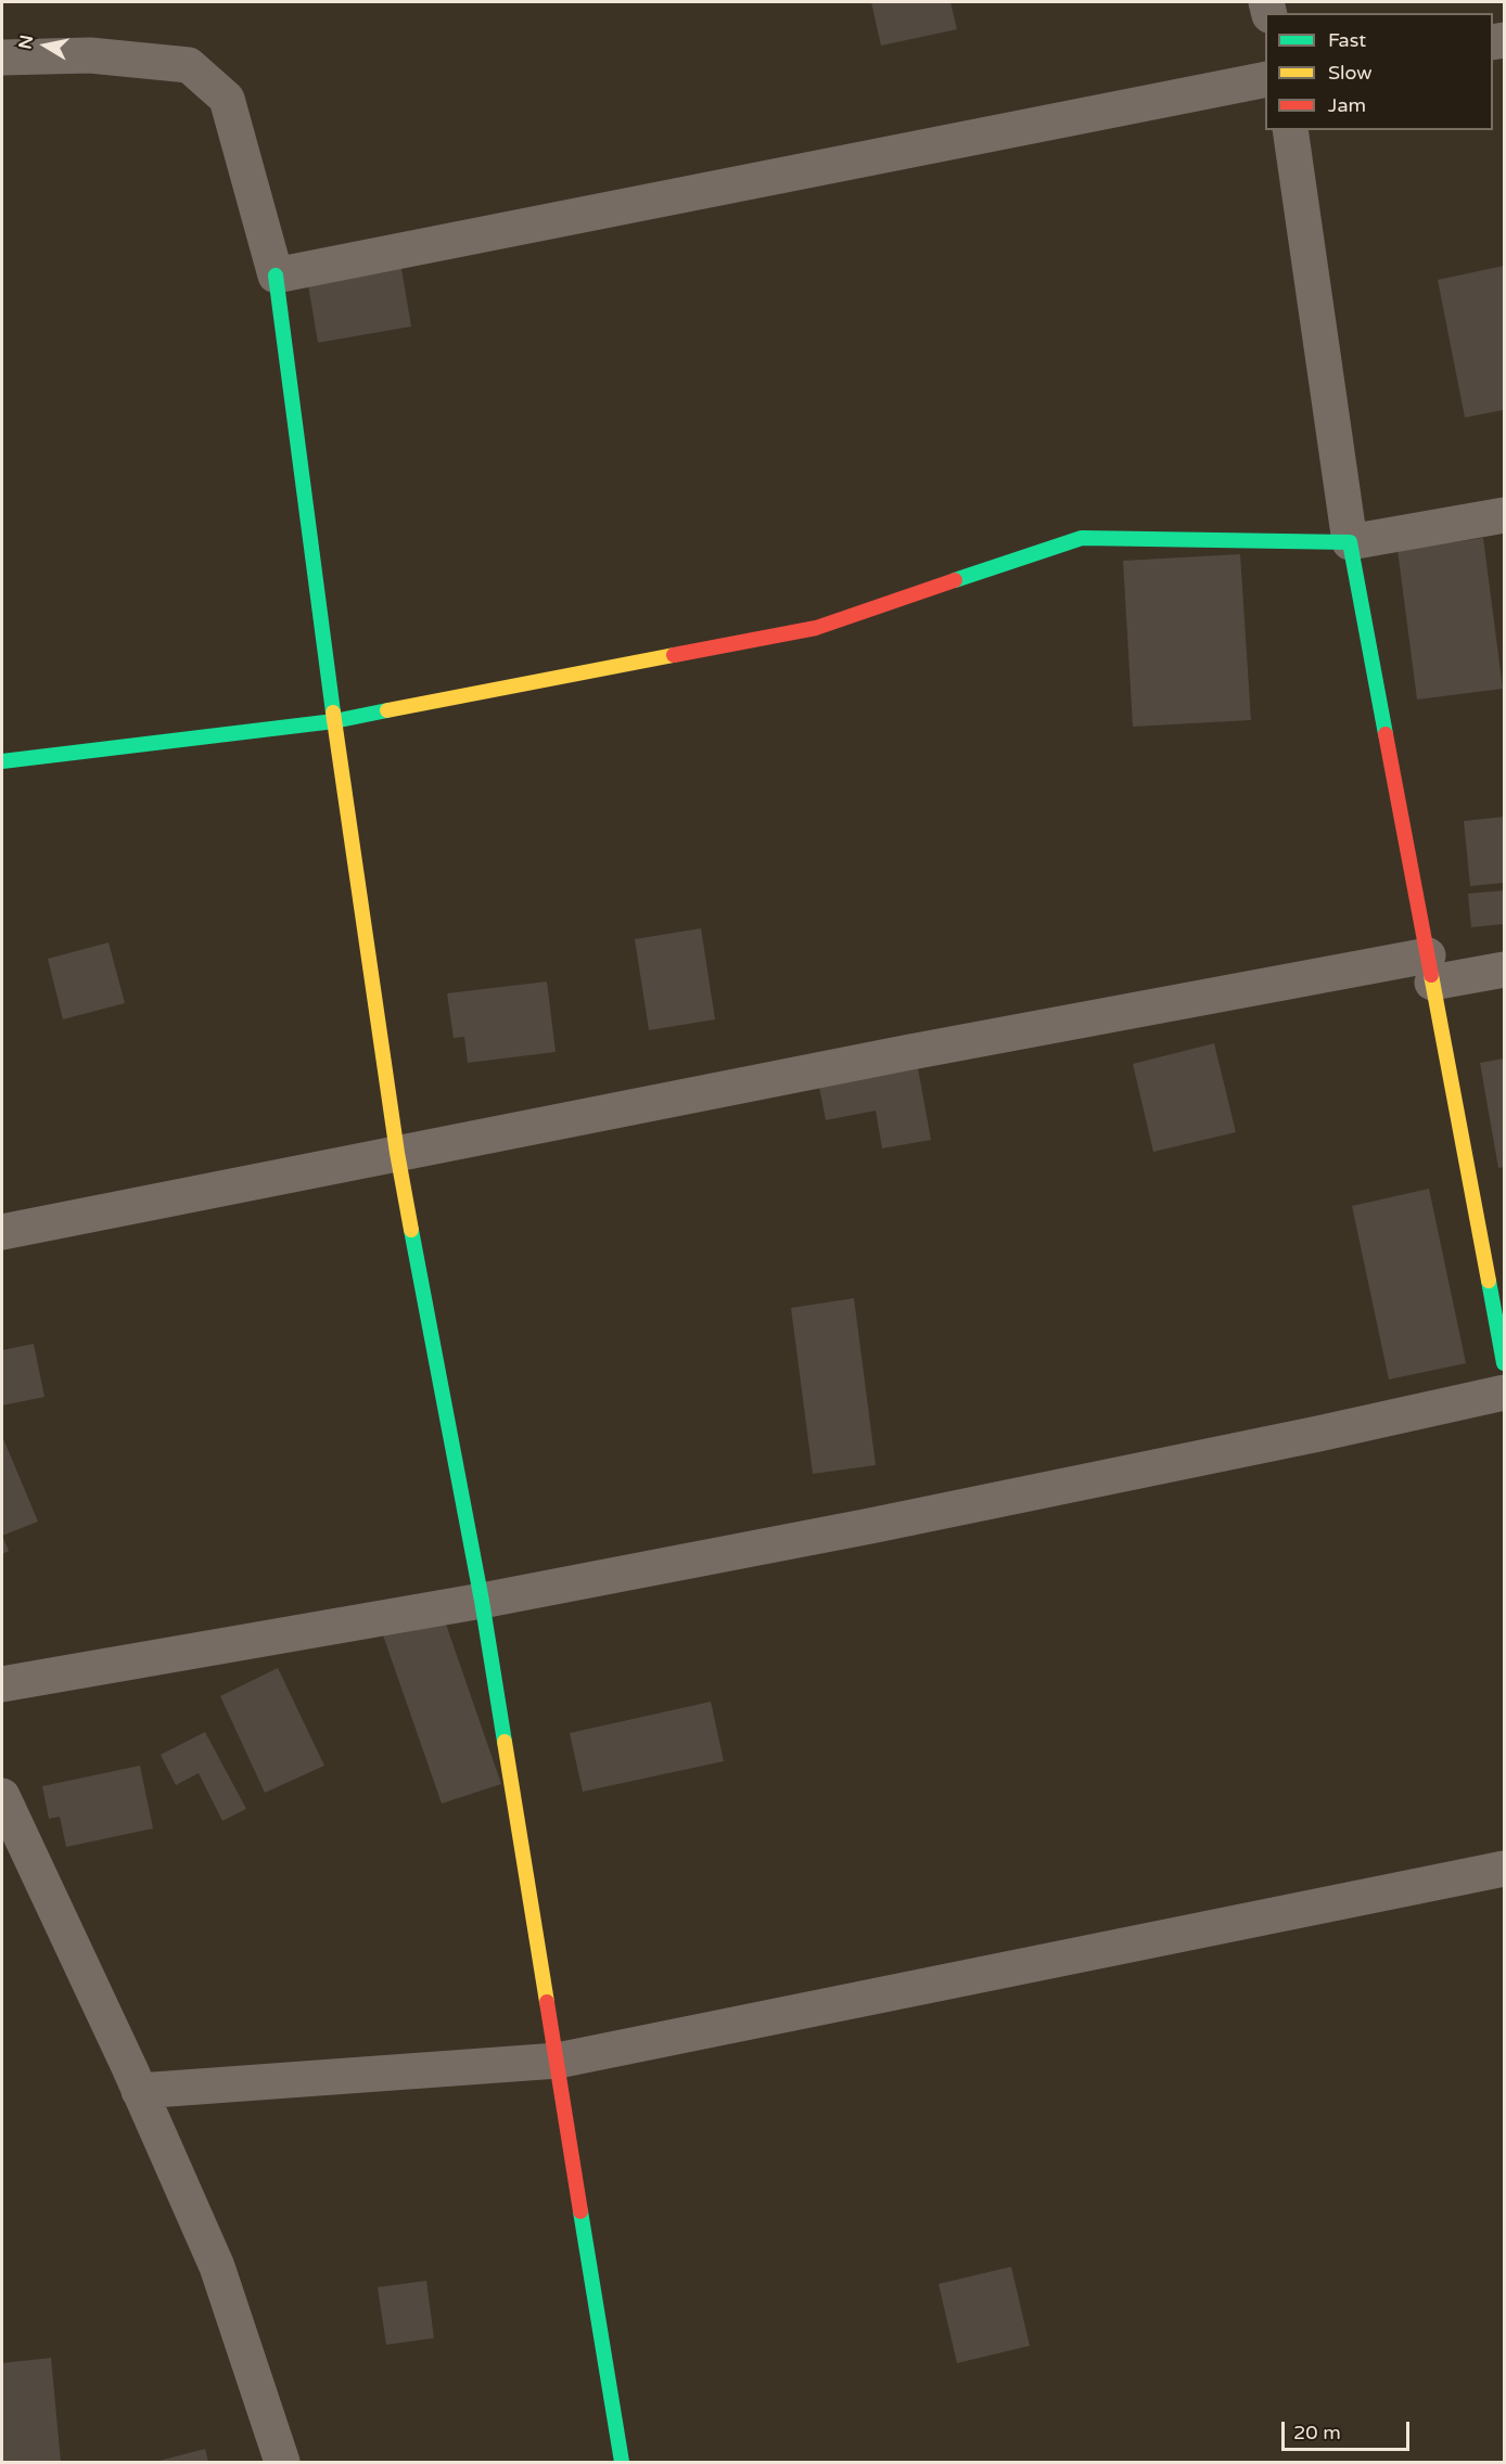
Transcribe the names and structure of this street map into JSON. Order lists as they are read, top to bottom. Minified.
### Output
{"legend":["Fast","Slow","Jam"],"scale_bar":"20 m","north":"left"}
